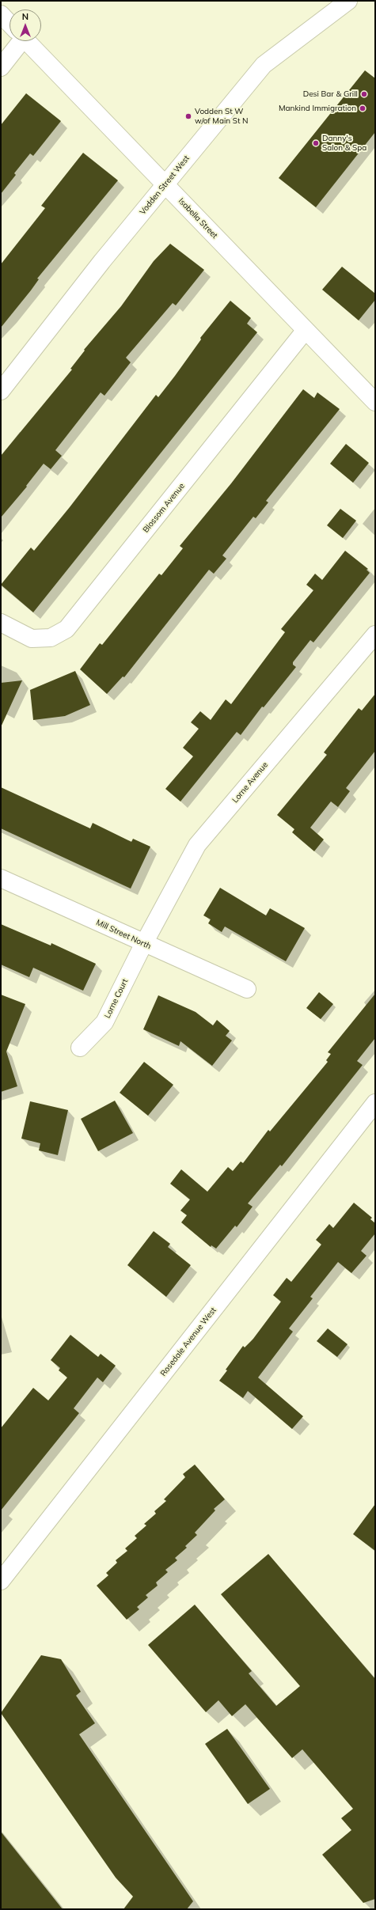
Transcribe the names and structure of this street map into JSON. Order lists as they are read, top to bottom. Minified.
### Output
{"streets":{"street":["Vodden Street West","Isabella Street","Blossom Avenue","Lorne Avenue","Mill Street North","Lorne Court","Rosedale Avenue West"]},"crossings":[["Vodden Street West","Isabella Street"],["Isabella Street","Blossom Avenue"],["Lorne Avenue","Mill Street North"],["Lorne Avenue","Lorne Court"],["Mill Street North","Lorne Court"]],"places":["Desi Bar & Grill","Mankind Immigration","Vodden St W w/of Main St N","Danny's Salon & Spa"],"north":"top"}
